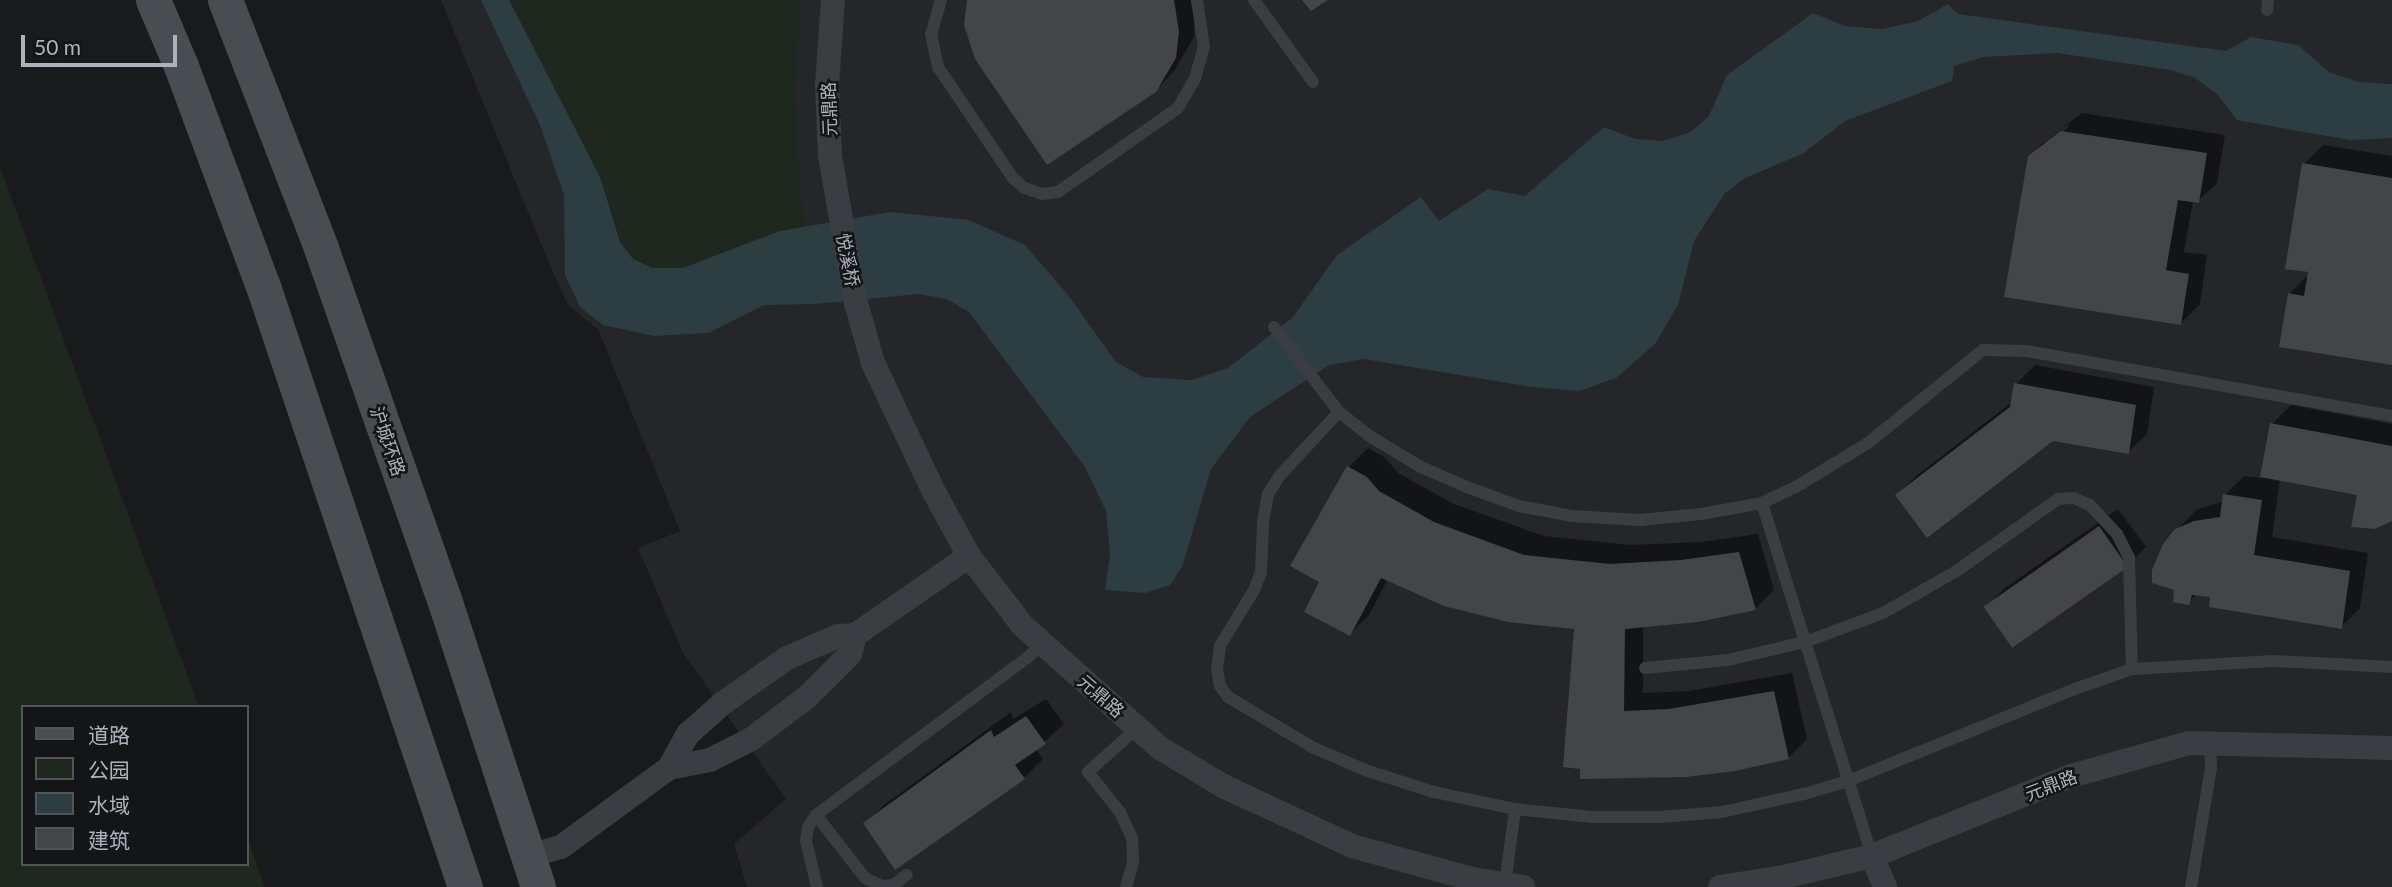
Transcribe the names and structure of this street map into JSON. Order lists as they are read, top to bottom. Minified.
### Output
{"streets":{"main road":["沪城环路"],"street":["元鼎路","悦溪桥"]},"crossings":[["元鼎路","悦溪桥"]],"legend":["道路","公园","水域","建筑"],"scale_bar":"50 m"}
